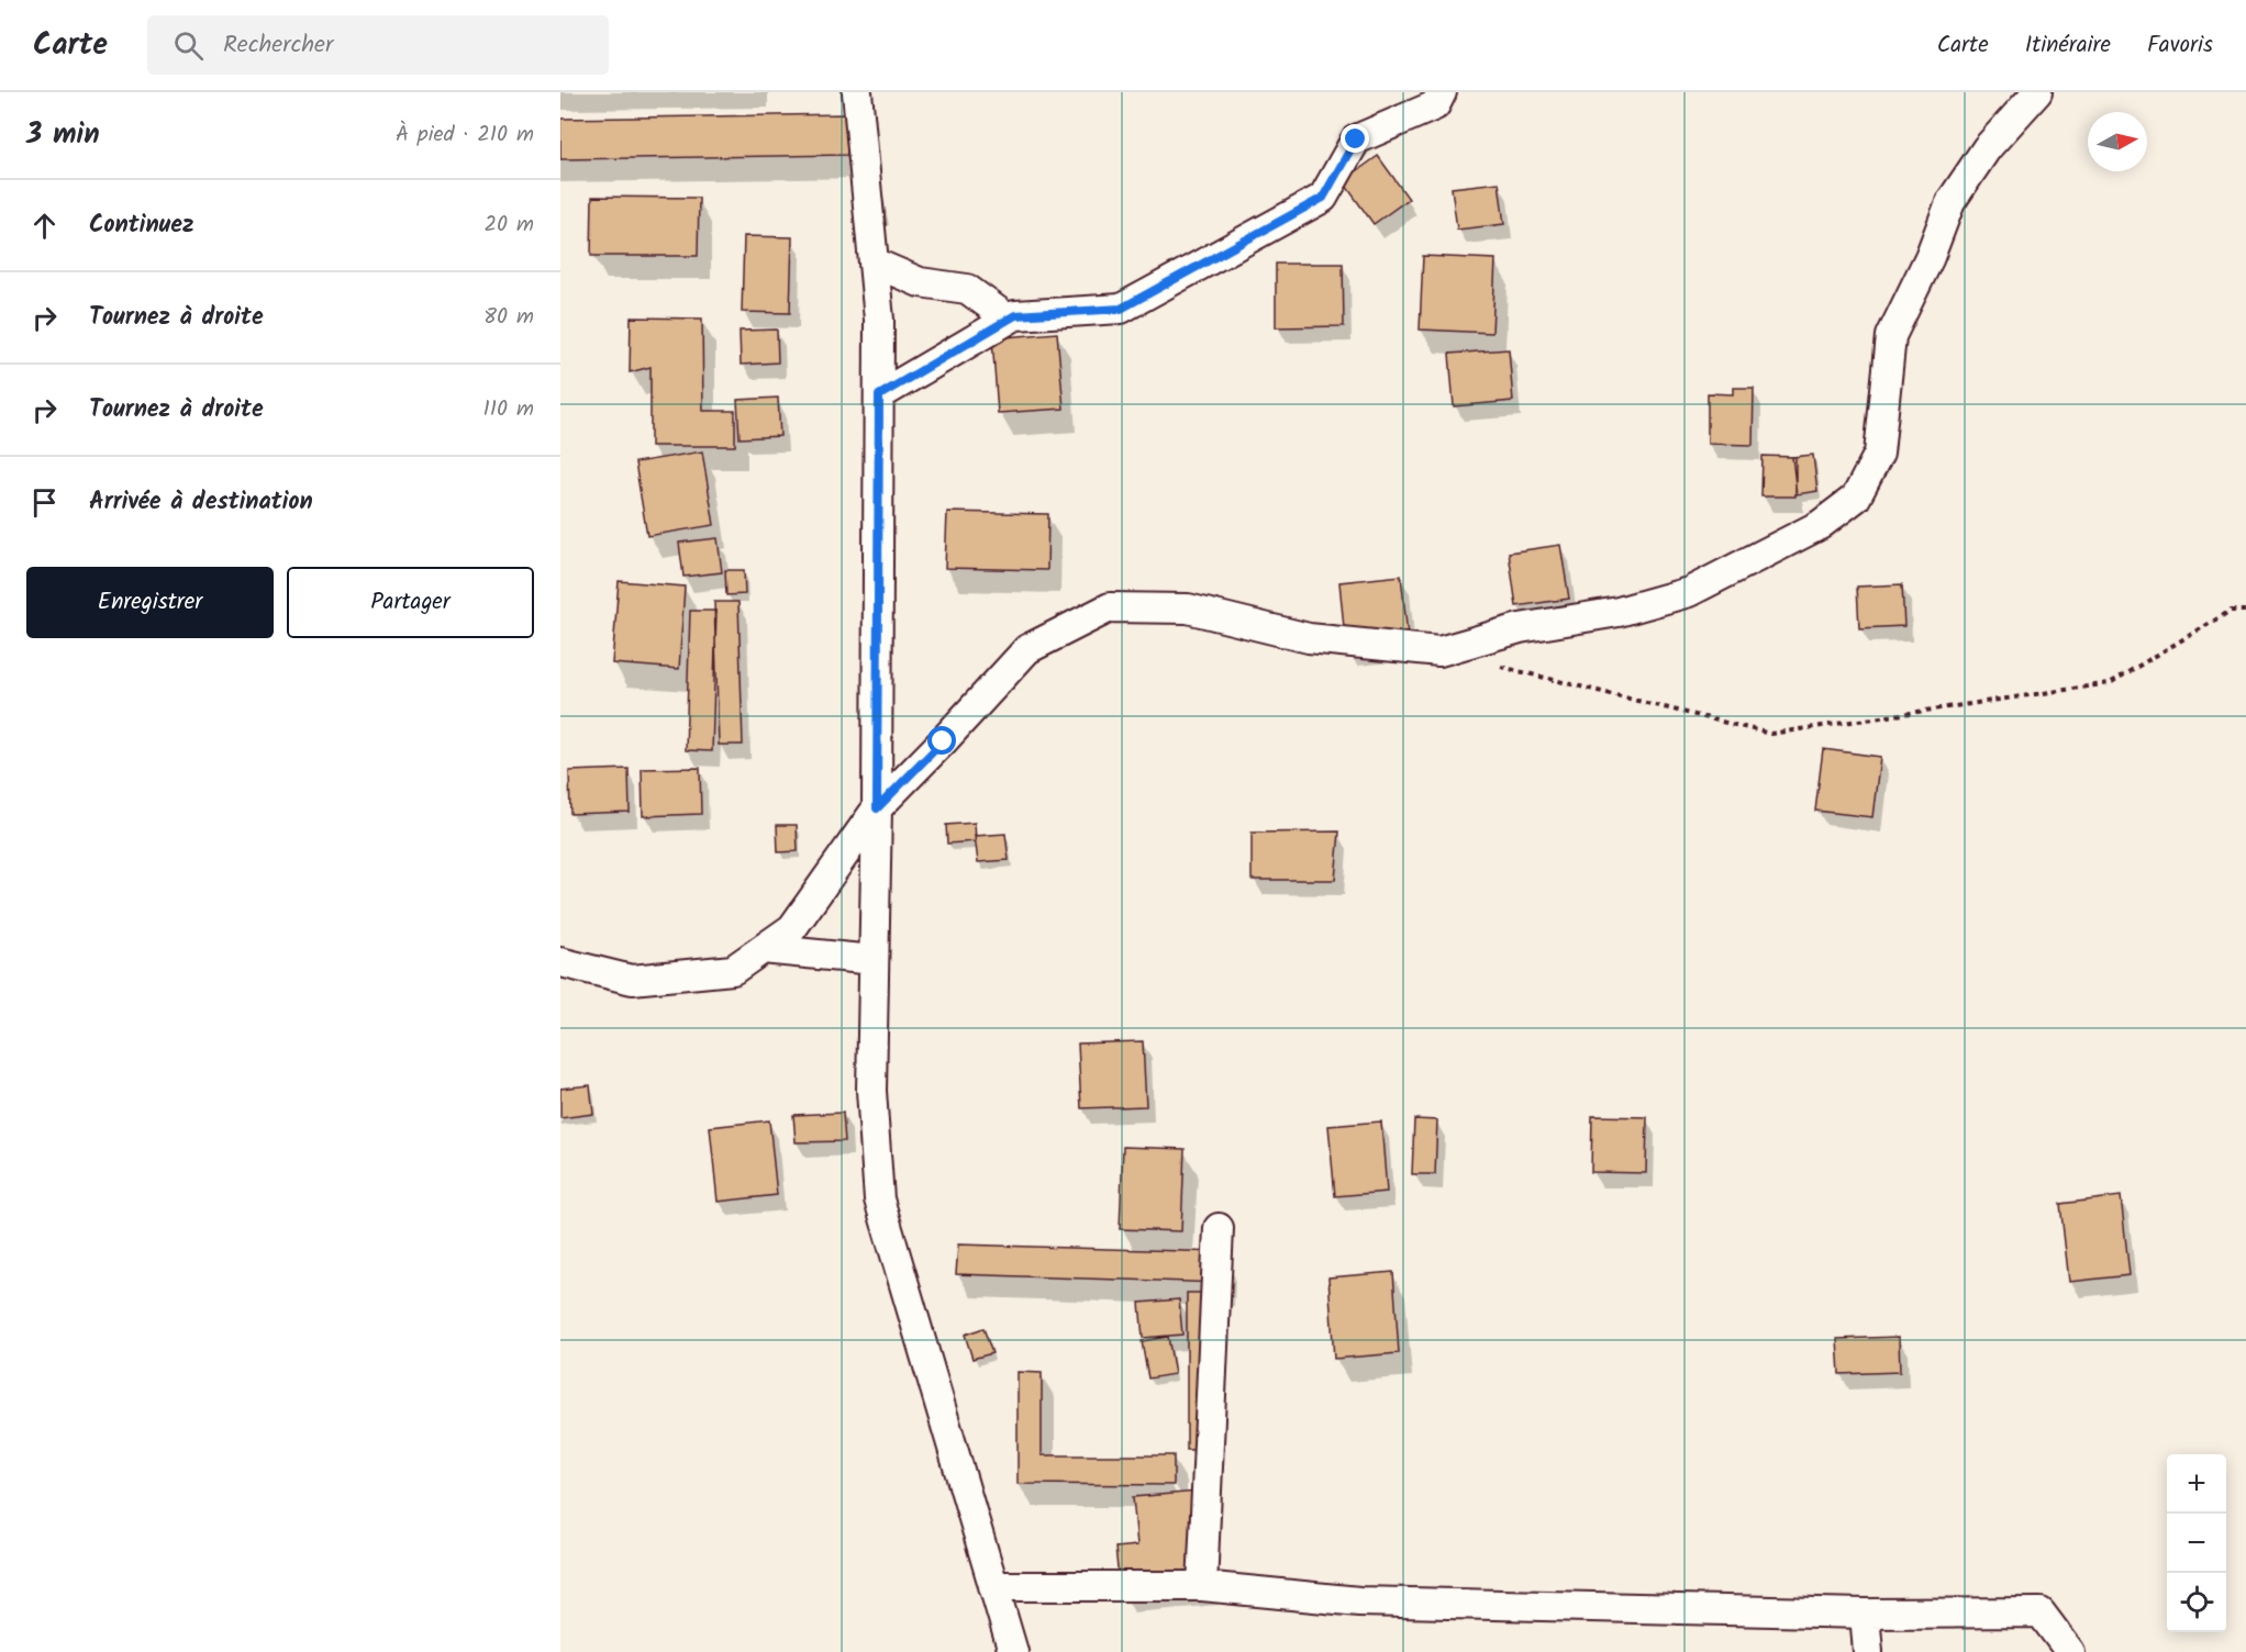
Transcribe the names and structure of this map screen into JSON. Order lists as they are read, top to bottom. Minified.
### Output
{"north":"right","page":{"header":"Carte","search":"Rechercher","nav":["Carte","Itinéraire","Favoris"],"heading":["3 min","À pied · 210 m"],"list":[["Continuez","20 m"],["Tournez à droite","80 m"],["Tournez à droite","110 m"],"Arrivée à destination"],"buttons":["Enregistrer","Partager"],"map_buttons":["+","−"]}}
